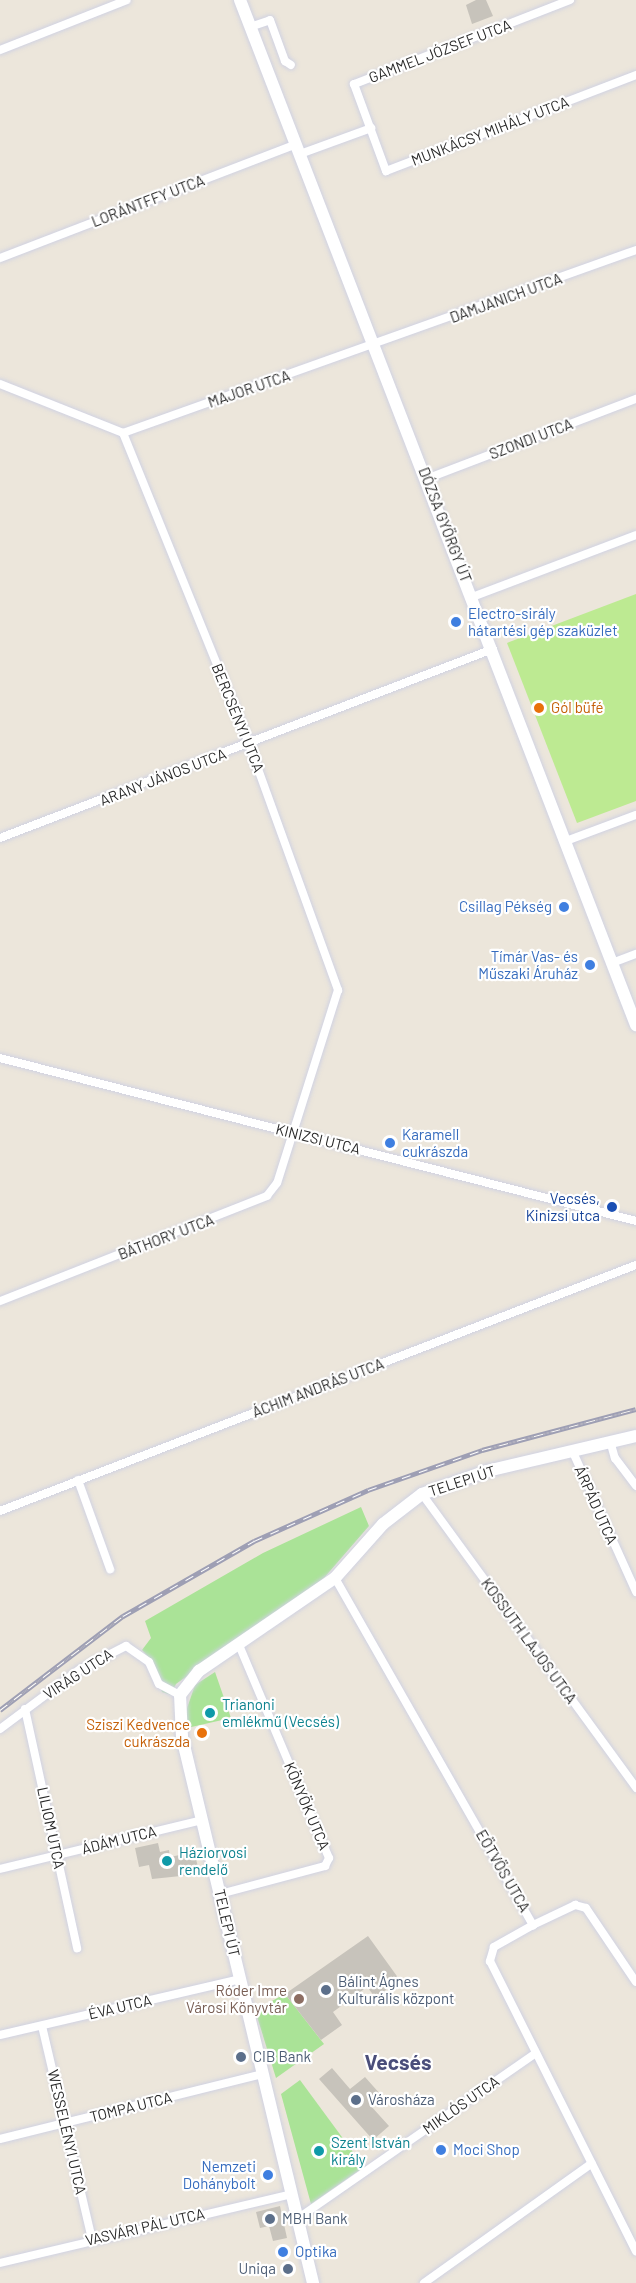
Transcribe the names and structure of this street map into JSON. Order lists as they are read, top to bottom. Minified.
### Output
{"streets":{"main road":["DÓZSA GYÖRGY ÚT","TELEPI ÚT"],"street":["GAMMEL JÓZSEF UTCA","MUNKÁCSY MIHÁLY UTCA","LORÁNTFFY UTCA","DAMJANICH UTCA","MAJOR UTCA","SZONDI UTCA","BERCSÉNYI UTCA","ARANY JÁNOS UTCA","KINIZSI UTCA","BÁTHORY UTCA","ÁCHIM ANDRÁS UTCA","ÁRPÁD UTCA","KOSSUTH LAJOS UTCA","VIRÁG UTCA","KÖNYÖK UTCA","LILIOM UTCA","ÁDÁM UTCA","EÖTVÖS UTCA","ÉVA UTCA","MIKLÓS UTCA","TOMPA UTCA","WESSELÉNYI UTCA","VASVÁRI PÁL UTCA"]},"crossings":[["GAMMEL JÓZSEF UTCA","MUNKÁCSY MIHÁLY UTCA"],["GAMMEL JÓZSEF UTCA","LORÁNTFFY UTCA"],["MUNKÁCSY MIHÁLY UTCA","LORÁNTFFY UTCA"],["LORÁNTFFY UTCA","DÓZSA GYÖRGY ÚT"],["DAMJANICH UTCA","MAJOR UTCA"],["DAMJANICH UTCA","DÓZSA GYÖRGY ÚT"],["MAJOR UTCA","DÓZSA GYÖRGY ÚT"],["MAJOR UTCA","BERCSÉNYI UTCA"],["SZONDI UTCA","DÓZSA GYÖRGY ÚT"],["DÓZSA GYÖRGY ÚT","ARANY JÁNOS UTCA"],["BERCSÉNYI UTCA","ARANY JÁNOS UTCA"],["BERCSÉNYI UTCA","KINIZSI UTCA"],["BERCSÉNYI UTCA","BÁTHORY UTCA"],["KINIZSI UTCA","BÁTHORY UTCA"],["TELEPI ÚT","ÁRPÁD UTCA"],["TELEPI ÚT","KOSSUTH LAJOS UTCA"],["TELEPI ÚT","VIRÁG UTCA"],["TELEPI ÚT","KÖNYÖK UTCA"],["TELEPI ÚT","ÁDÁM UTCA"],["TELEPI ÚT","EÖTVÖS UTCA"],["TELEPI ÚT","ÉVA UTCA"],["TELEPI ÚT","MIKLÓS UTCA"],["TELEPI ÚT","TOMPA UTCA"],["TELEPI ÚT","VASVÁRI PÁL UTCA"],["VIRÁG UTCA","LILIOM UTCA"],["LILIOM UTCA","ÁDÁM UTCA"],["EÖTVÖS UTCA","MIKLÓS UTCA"],["ÉVA UTCA","WESSELÉNYI UTCA"],["TOMPA UTCA","WESSELÉNYI UTCA"],["WESSELÉNYI UTCA","VASVÁRI PÁL UTCA"]],"districts":["Vecsés"],"places":["Electro-sirály hátartési gép szaküzlet","Gól büfé","Csillag Pékség","Tímár Vas- és Műszaki Áruház","Karamell cukrászda","Vecsés, Kinizsi utca","Trianoni emlékmű (Vecsés)","Sziszi Kedvence cukrászda","Háziorvosi rendelő","Bálint Ágnes Kulturális központ","Róder Imre Városi Könyvtár","CIB Bank","Városháza","Moci Shop","Szent István király","Nemzeti Dohánybolt","MBH Bank","Optika","Uniqa"]}
